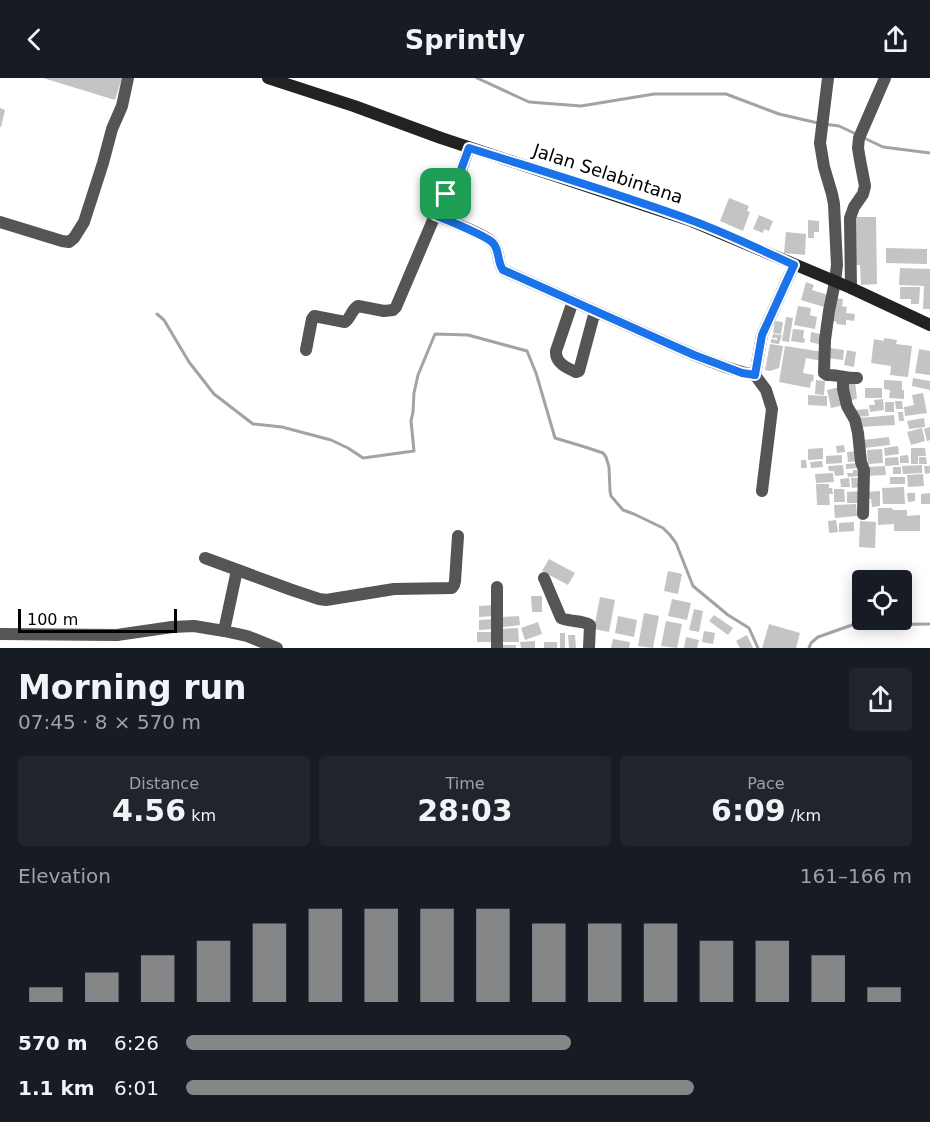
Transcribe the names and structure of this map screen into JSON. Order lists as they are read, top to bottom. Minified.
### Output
{"streets":{"street":["Jalan Selabintana"]},"scale_bar":"100 m","page":{"header":"Sprintly","scale":"100 m","heading":["Morning run","07:45 · 8 × 570 m"],"stats":[["Distance","4.56 km"],["Time","28:03"],["Pace","6:09 /km"]],"chart":["Elevation","161–166 m"],"list":[{"name":"570 m","note":"6:26"},{"name":"1.1 km","note":"6:01"}]}}
